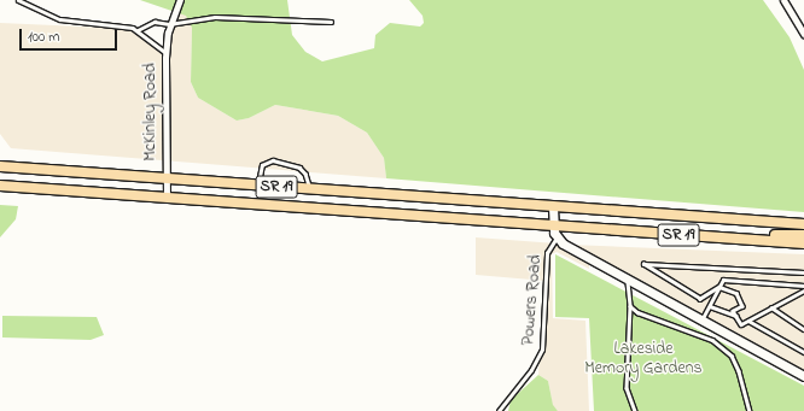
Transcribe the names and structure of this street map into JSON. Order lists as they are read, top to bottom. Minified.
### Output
{"streets":{"main road":["SR 19"],"street":["McKinley Road"],"lane":["Powers Road"]},"crossings":[["McKinley Road","SR 19"]],"parks":["Lakeside Memory Gardens"],"scale_bar":"100 m"}
